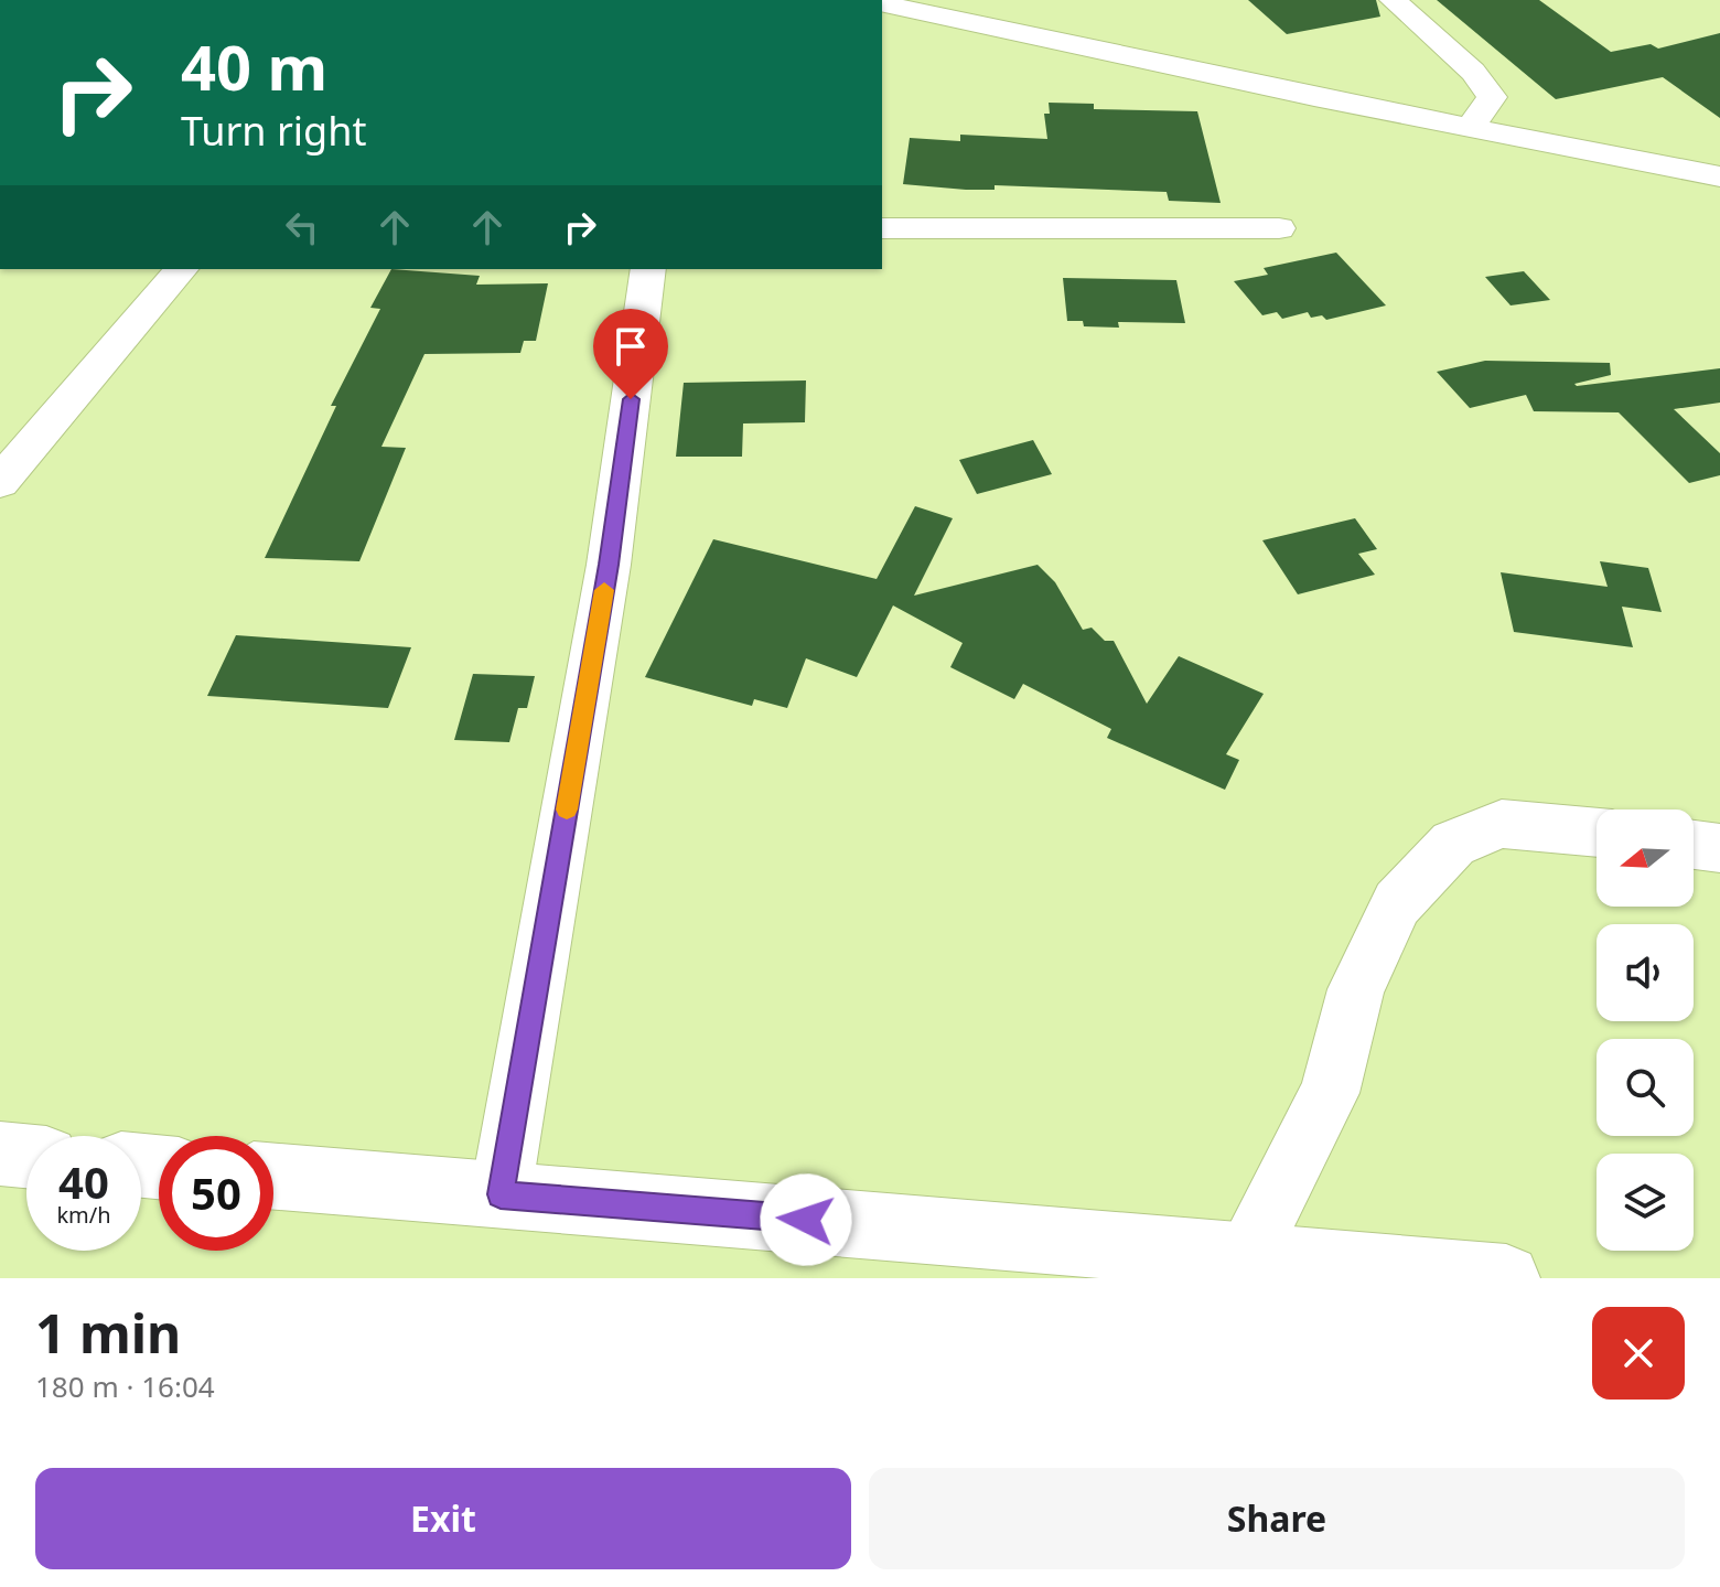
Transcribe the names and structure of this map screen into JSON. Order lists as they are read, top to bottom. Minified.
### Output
{"north":"left","page":{"turn":["40 m","Turn right"],"speed":"40 km/h","limit":"50","heading":["1 min","180 m · 16:04"],"buttons":["Exit","Share"]}}
